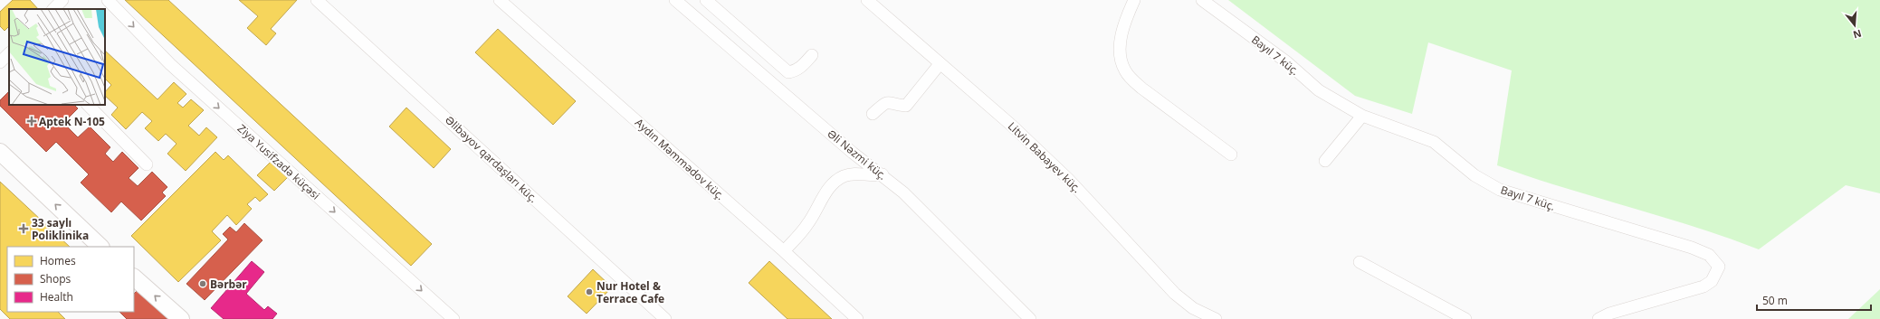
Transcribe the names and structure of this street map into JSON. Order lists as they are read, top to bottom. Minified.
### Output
{"streets":{"street":["Bayıl 7 küç.","Əli Nəzmi küç.","Litvin Babayev küç.","Əlibəyov qardaşları küç.","Aydın Məmmədov küç.","Ziya Yusifzadə küçəsi"]},"one_way":["Ziya Yusifzadə küçəsi"],"places":{"health":["Aptek N-105","33 saylı Poliklinika"],"other":["Bərbər","Nur Hotel & Terrace Cafe"]},"legend":["Homes","Shops","Health"],"scale_bar":"50 m","north":"bottom"}
